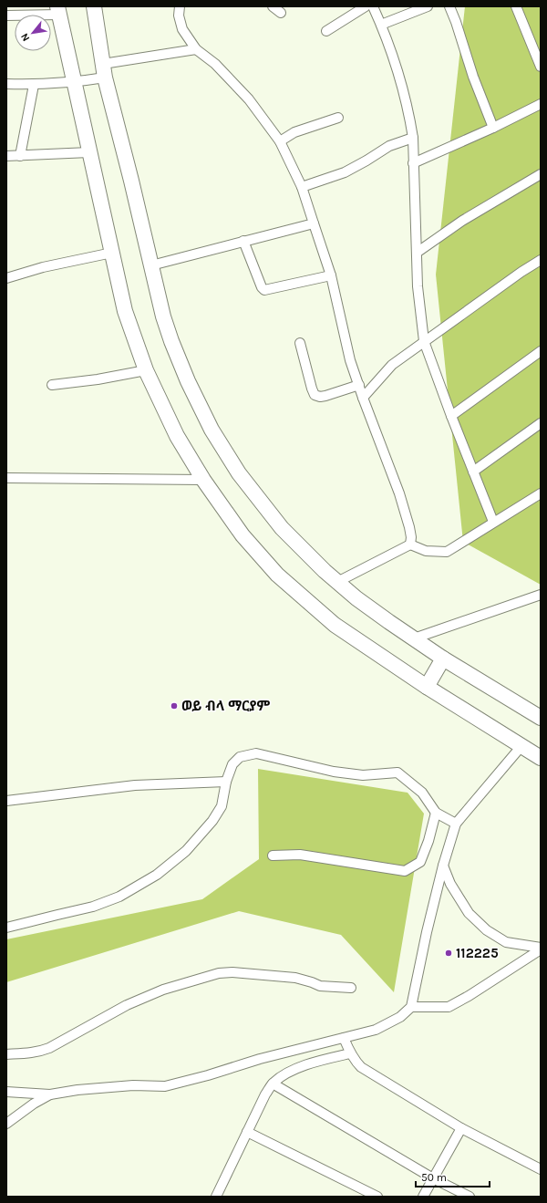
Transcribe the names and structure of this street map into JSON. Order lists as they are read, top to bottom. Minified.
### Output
{"places":["ወይ ብላ ማርያም","112225"],"scale_bar":"50 m","north":"bottom left"}
